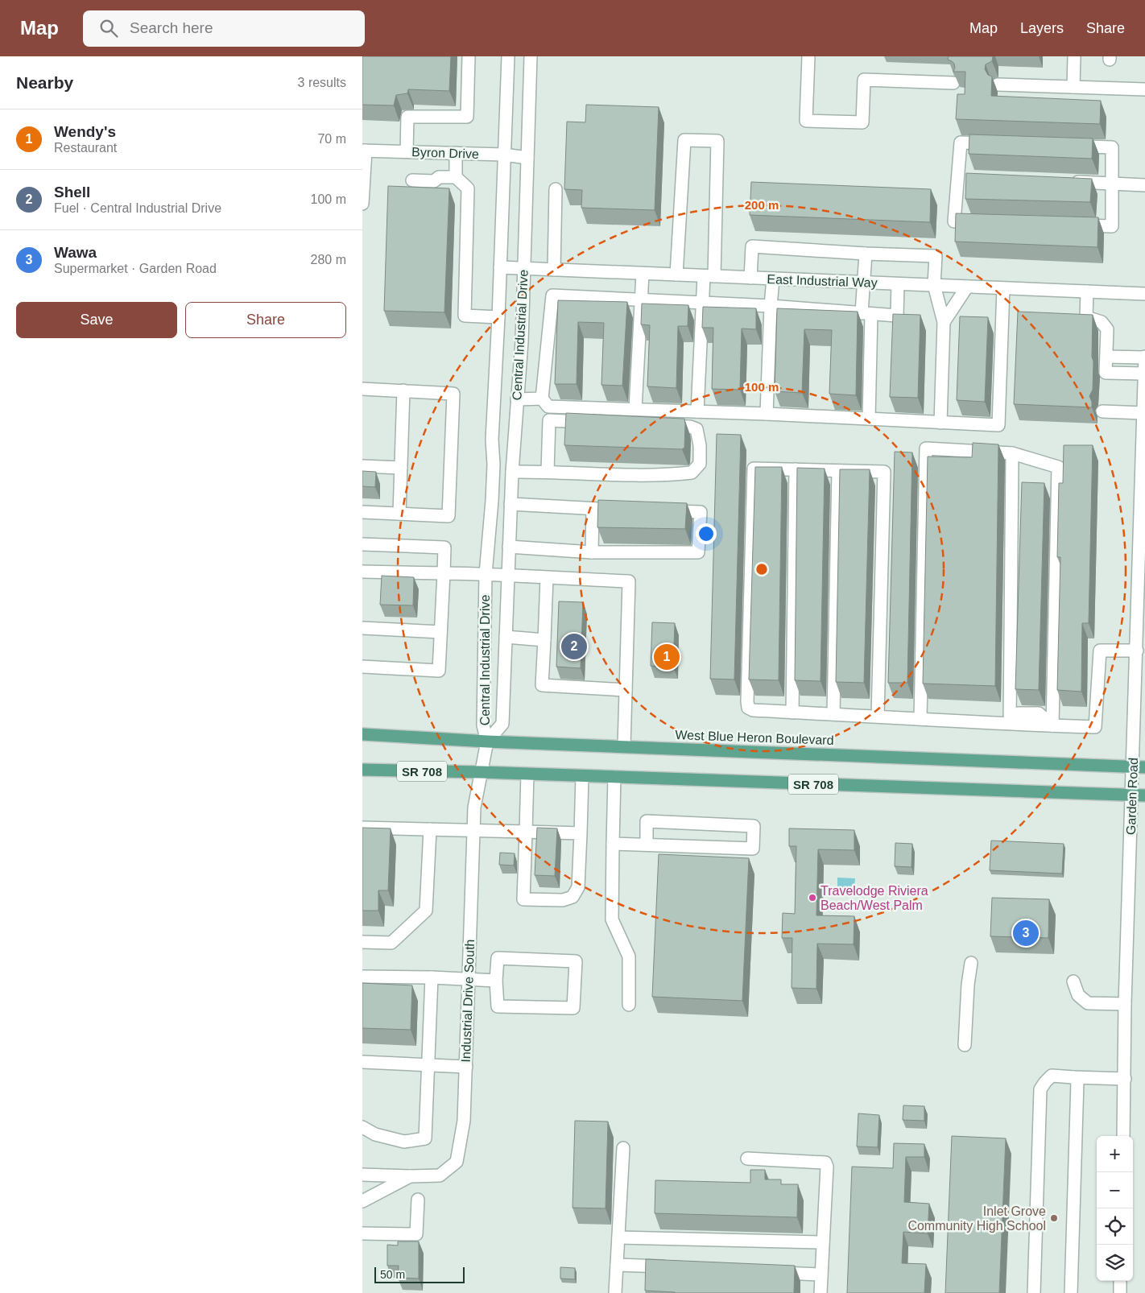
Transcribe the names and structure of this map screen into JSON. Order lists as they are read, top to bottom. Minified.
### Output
{"streets":{"main road":["West Blue Heron Boulevard","SR 708"],"street":["Byron Drive","East Industrial Way","Central Industrial Drive","Garden Road","Industrial Drive South"]},"crossings":[["Byron Drive","Central Industrial Drive"],["East Industrial Way","Central Industrial Drive"],["Central Industrial Drive","West Blue Heron Boulevard"],["Central Industrial Drive","Industrial Drive South"],["West Blue Heron Boulevard","Garden Road"],["West Blue Heron Boulevard","Industrial Drive South"],["SR 708","Garden Road"],["SR 708","Industrial Drive South"]],"places":["Travelodge Riviera Beach/West Palm","Inlet Grove Community High School"],"scale_bar":"50 m","page":{"header":"Map","search":"Search here","nav":["Map","Layers","Share"],"heading":["Nearby","3 results"],"list":[{"mark":"1","name":"Wendy's","note":"Restaurant","value":"70 m"},{"mark":"2","name":"Shell","note":"Fuel · Central Industrial Drive","value":"100 m"},{"mark":"3","name":"Wawa","note":"Supermarket · Garden Road","value":"280 m"}],"buttons":["Save","Share"],"pins":["2","1","3"],"map_buttons":["+","−"],"scale":"50 m"},"rings":["200 m","100 m"]}
